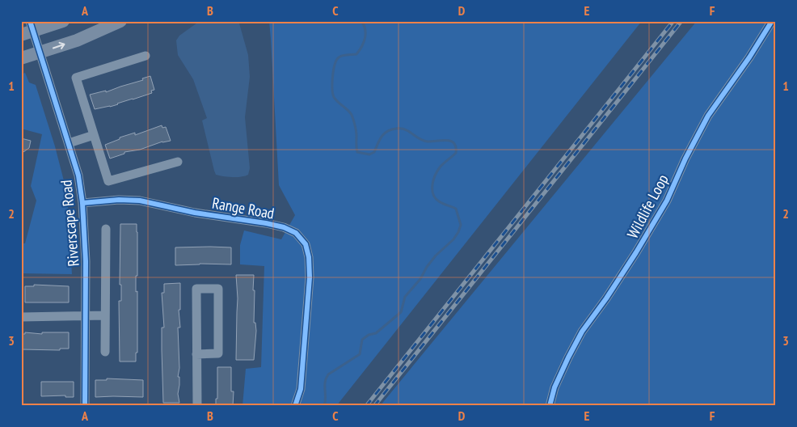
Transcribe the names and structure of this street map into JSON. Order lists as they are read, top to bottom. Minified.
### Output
{"streets":{"street":["Wildlife Loop","Range Road","Riverscape Road"]},"crossings":[["Range Road","Riverscape Road"]],"grid":{"columns":["A","B","C","D","E","F"],"rows":["1","2","3"]}}
